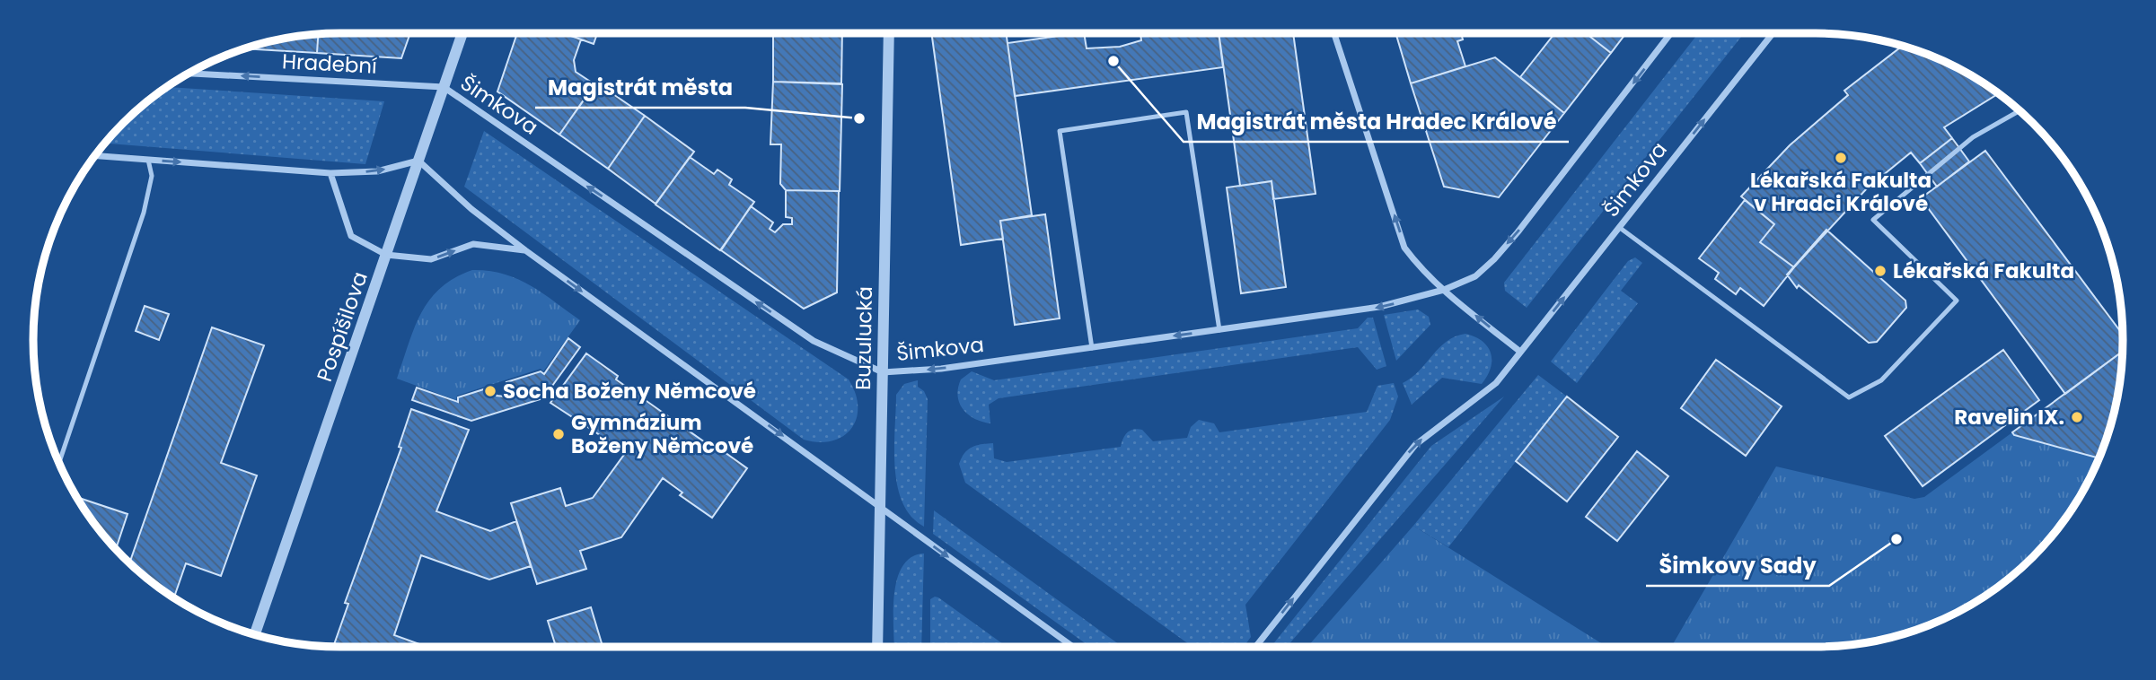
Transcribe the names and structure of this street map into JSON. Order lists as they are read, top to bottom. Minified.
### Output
{"streets":{"street":["Hradební","Šimkova","Pospíšilova","Buzulucká"]},"crossings":[["Hradební","Šimkova"],["Hradební","Pospíšilova"],["Šimkova","Pospíšilova"],["Šimkova","Buzulucká"]],"one_way":["Hradební"],"places":["Magistrát města Hradec Králové","Magistrát města","Lékařská Fakulta v Hradci Králové","Lékařská Fakulta","Socha Boženy Němcové","Ravelin IX.","Gymnázium Boženy Němcové","Šimkovy Sady"]}
